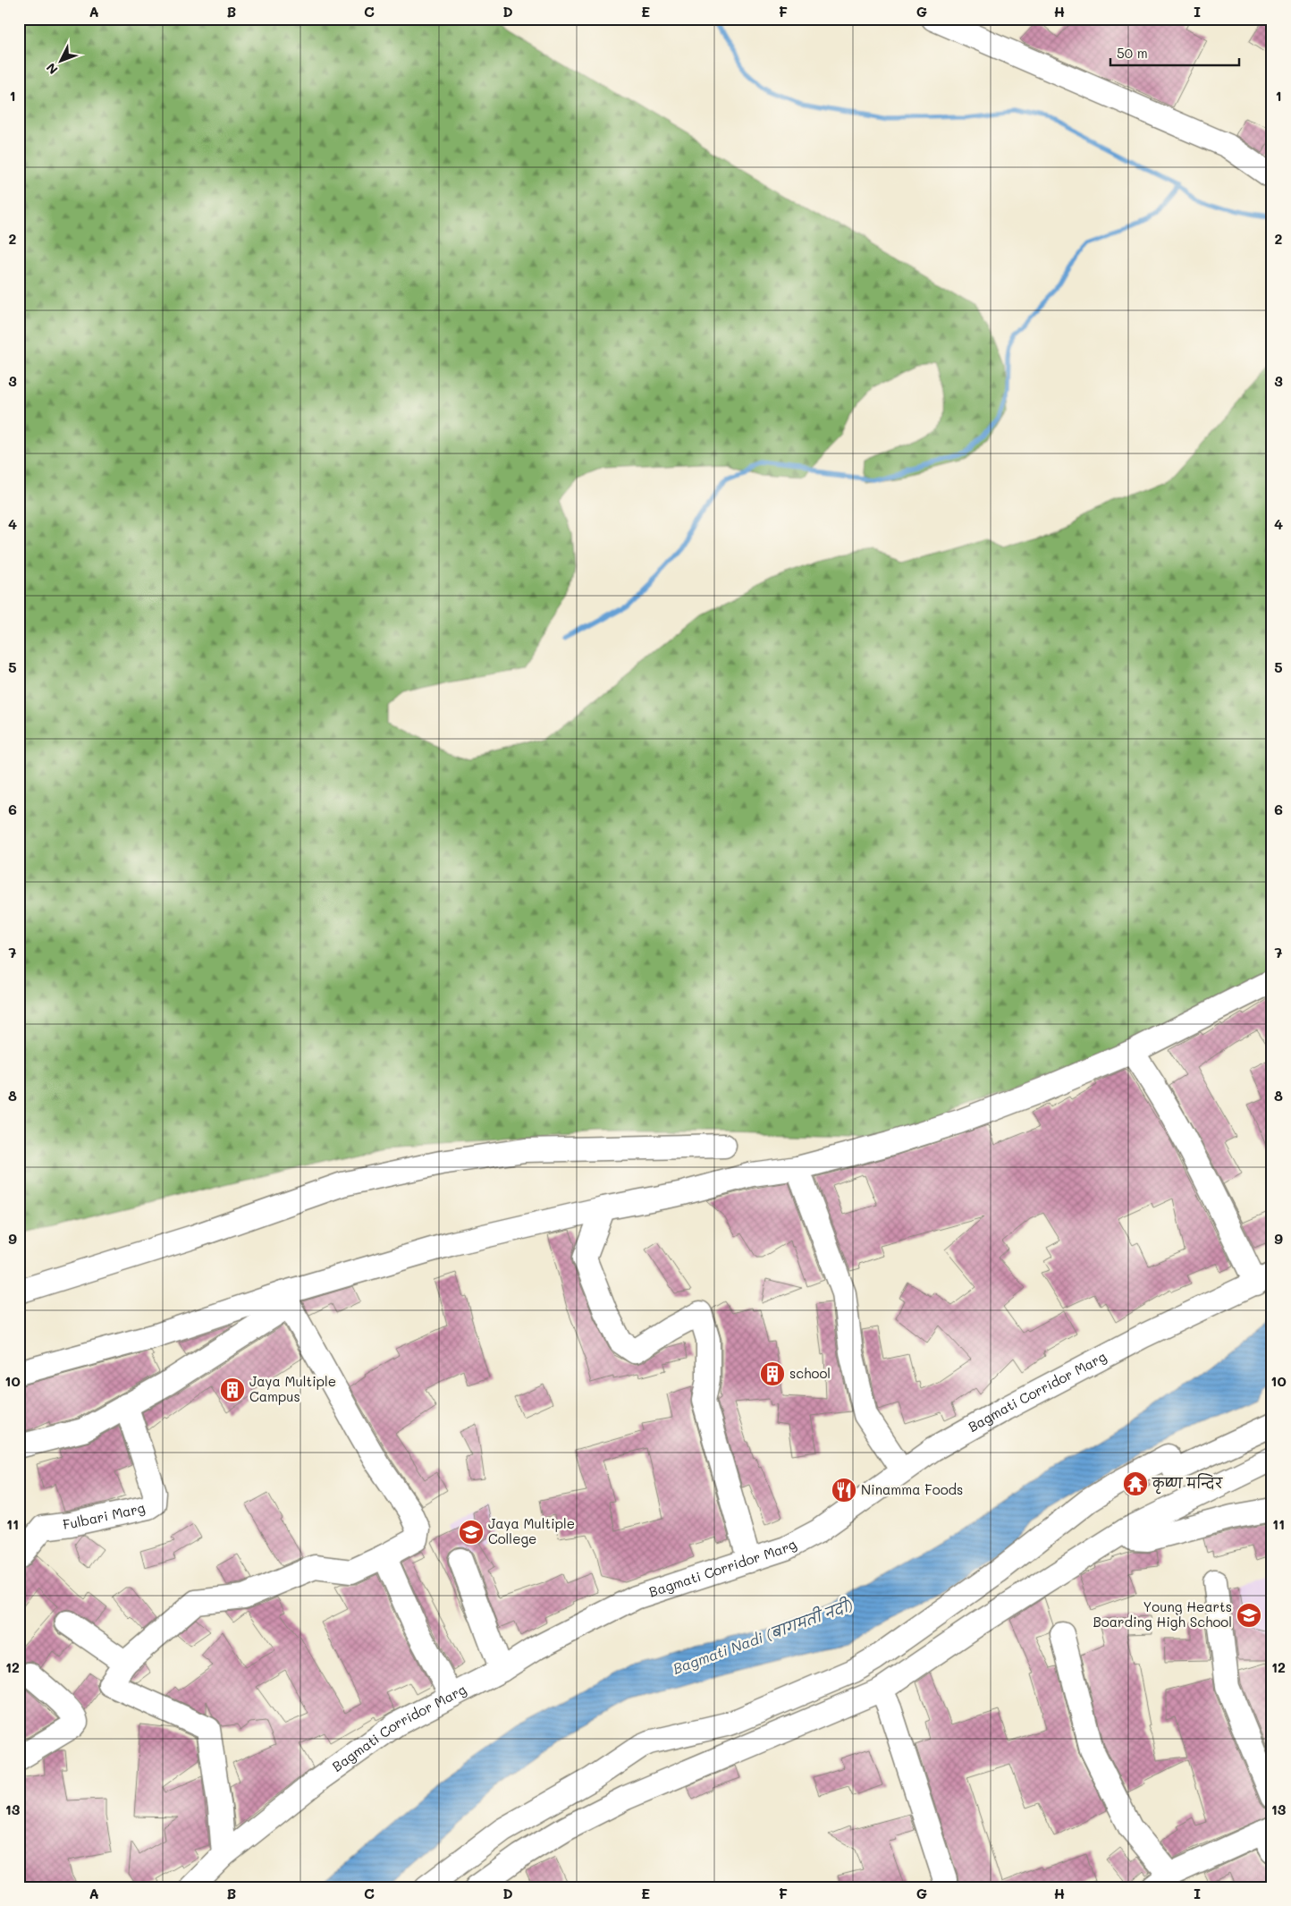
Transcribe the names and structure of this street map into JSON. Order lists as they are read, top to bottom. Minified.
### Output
{"streets":{"street":["Bagmati Corridor Marg","Fulbari Marg"]},"water":["Bagmati Nadi (बागमती नदी)"],"places":{"building":["school","Jaya Multiple Campus"],"temple":["कृष्ण मन्दिर"],"restaurant":["Ninamma Foods"],"school or university":["Jaya Multiple College","Young Hearts Boarding High School"]},"scale_bar":"50 m","north":"bottom left","grid":{"columns":["A","B","C","D","E","F","G","H","I"],"rows":["1","2","3","4","5","6","7","8","9","10","11","12","13"]}}
